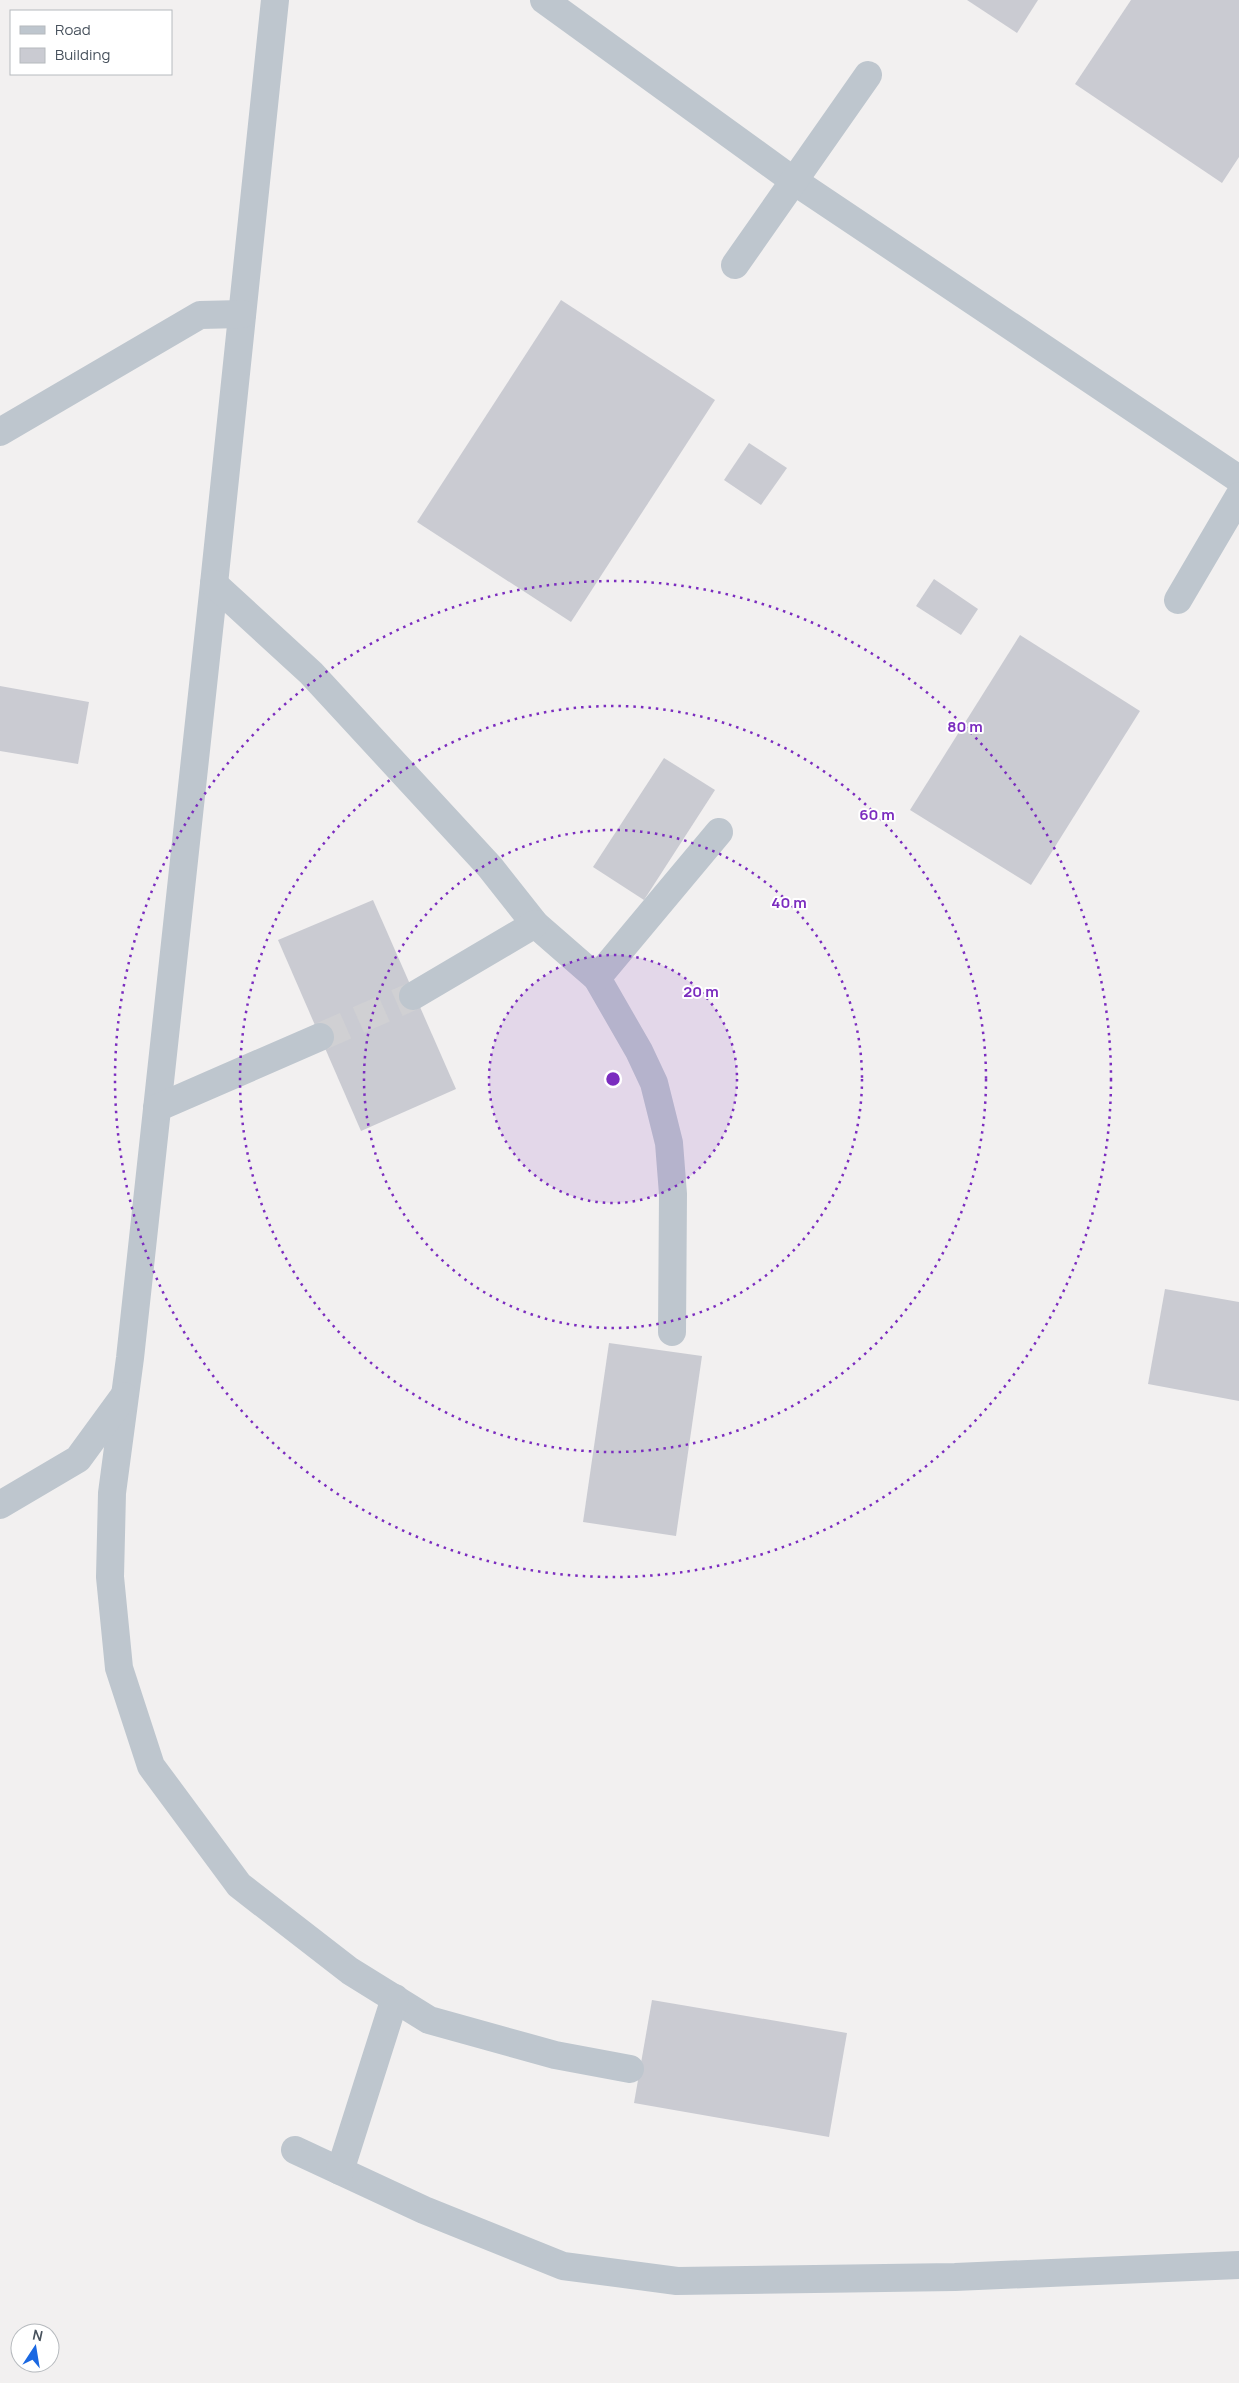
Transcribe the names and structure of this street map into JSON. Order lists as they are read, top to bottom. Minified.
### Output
{"legend":["Road","Building"],"north":"top","rings":["80 m","60 m","40 m","20 m"]}
